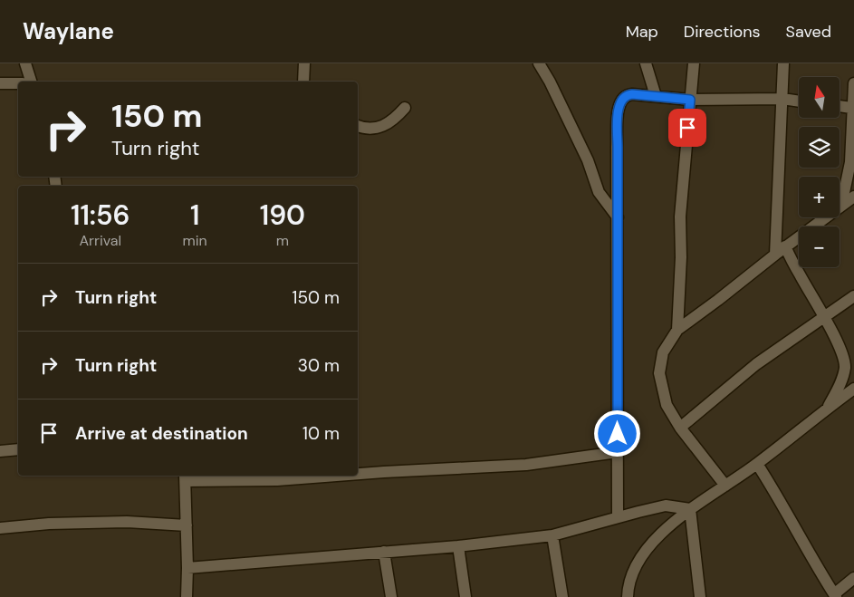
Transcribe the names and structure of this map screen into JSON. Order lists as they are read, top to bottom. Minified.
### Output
{"north":"top","page":{"header":"Waylane","nav":["Map","Directions","Saved"],"map_buttons":["+","−"],"turn":["150 m","Turn right"],"eta":["11:56","Arrival","1","min","190","m"],"list":[{"name":"Turn right","value":"150 m"},{"name":"Turn right","value":"30 m"},{"name":"Arrive at destination","value":"10 m"}]}}
